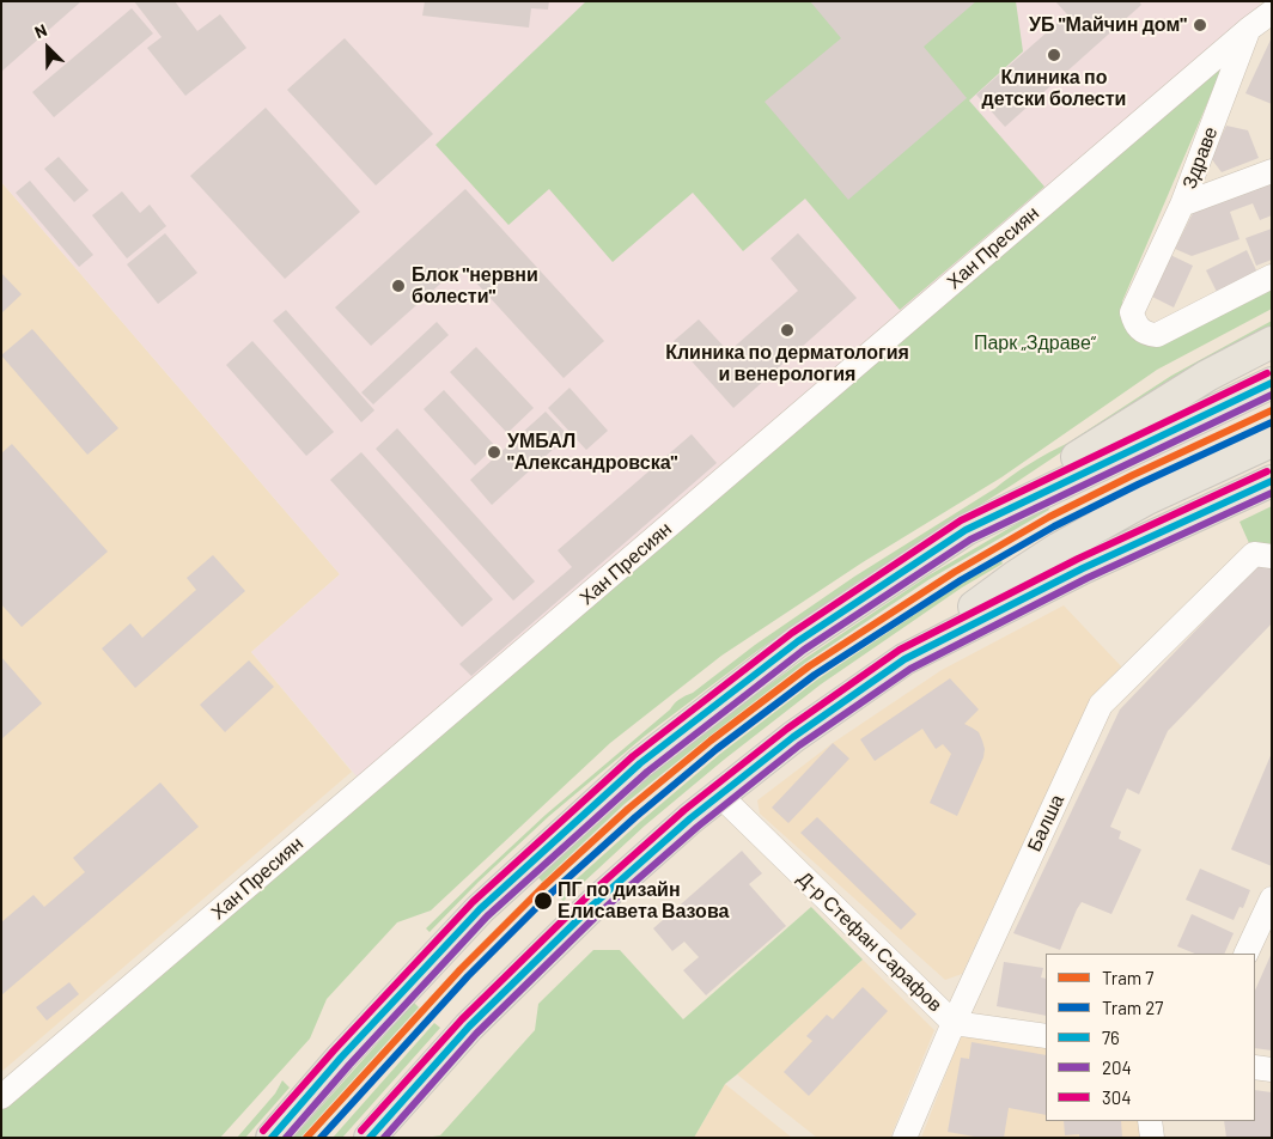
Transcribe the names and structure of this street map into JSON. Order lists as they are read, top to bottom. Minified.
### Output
{"streets":{"street":["Здраве","Хан Пресиян","Балша","Д-р Стефан Сарафов"]},"crossings":[["Здраве","Хан Пресиян"],["Балша","Д-р Стефан Сарафов"]],"parks":["Парк „Здраве“"],"places":["УБ \"Майчин дом\"","Клиника по детски болести","Блок \"нервни болести\"","Клиника по дерматология и венерология","УМБАЛ \"Александровска\"","ПГ по дизайн Елисавета Вазова"],"lines":["transit line 304","transit line 76","transit line 204","tram line 7","tram line 27"],"legend":["Tram 7","Tram 27","76","204","304"],"north":"top left"}
